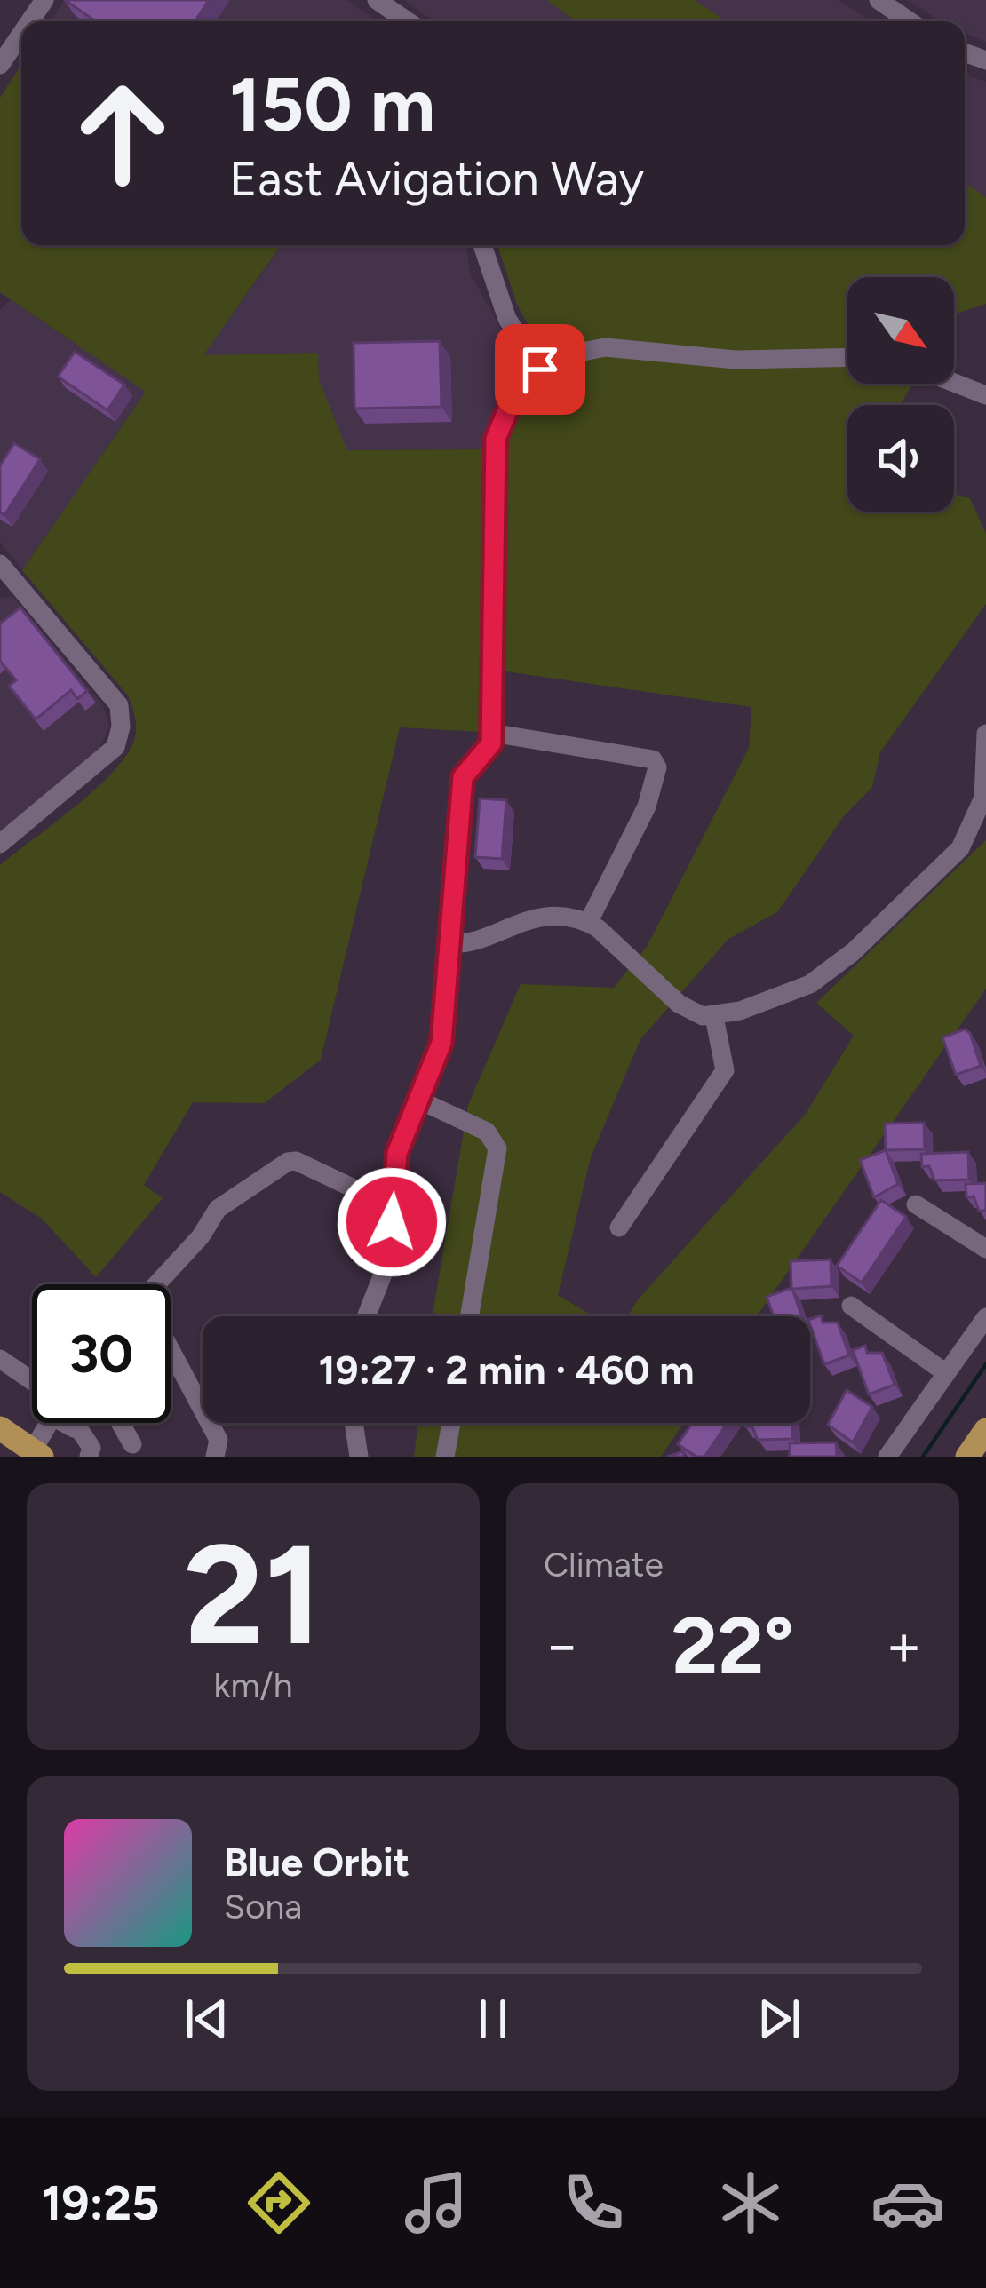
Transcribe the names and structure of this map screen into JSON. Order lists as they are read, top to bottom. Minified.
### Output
{"north":"bottom right","page":{"turn":["150 m","East Avigation Way"],"limit":"30","trip":"19:27 · 2 min · 460 m","tile":[["21","km/h"],"Climate"],"heat":["−","22°","+"],"song":["Blue Orbit","Sona"],"tabs":"19:25"}}
